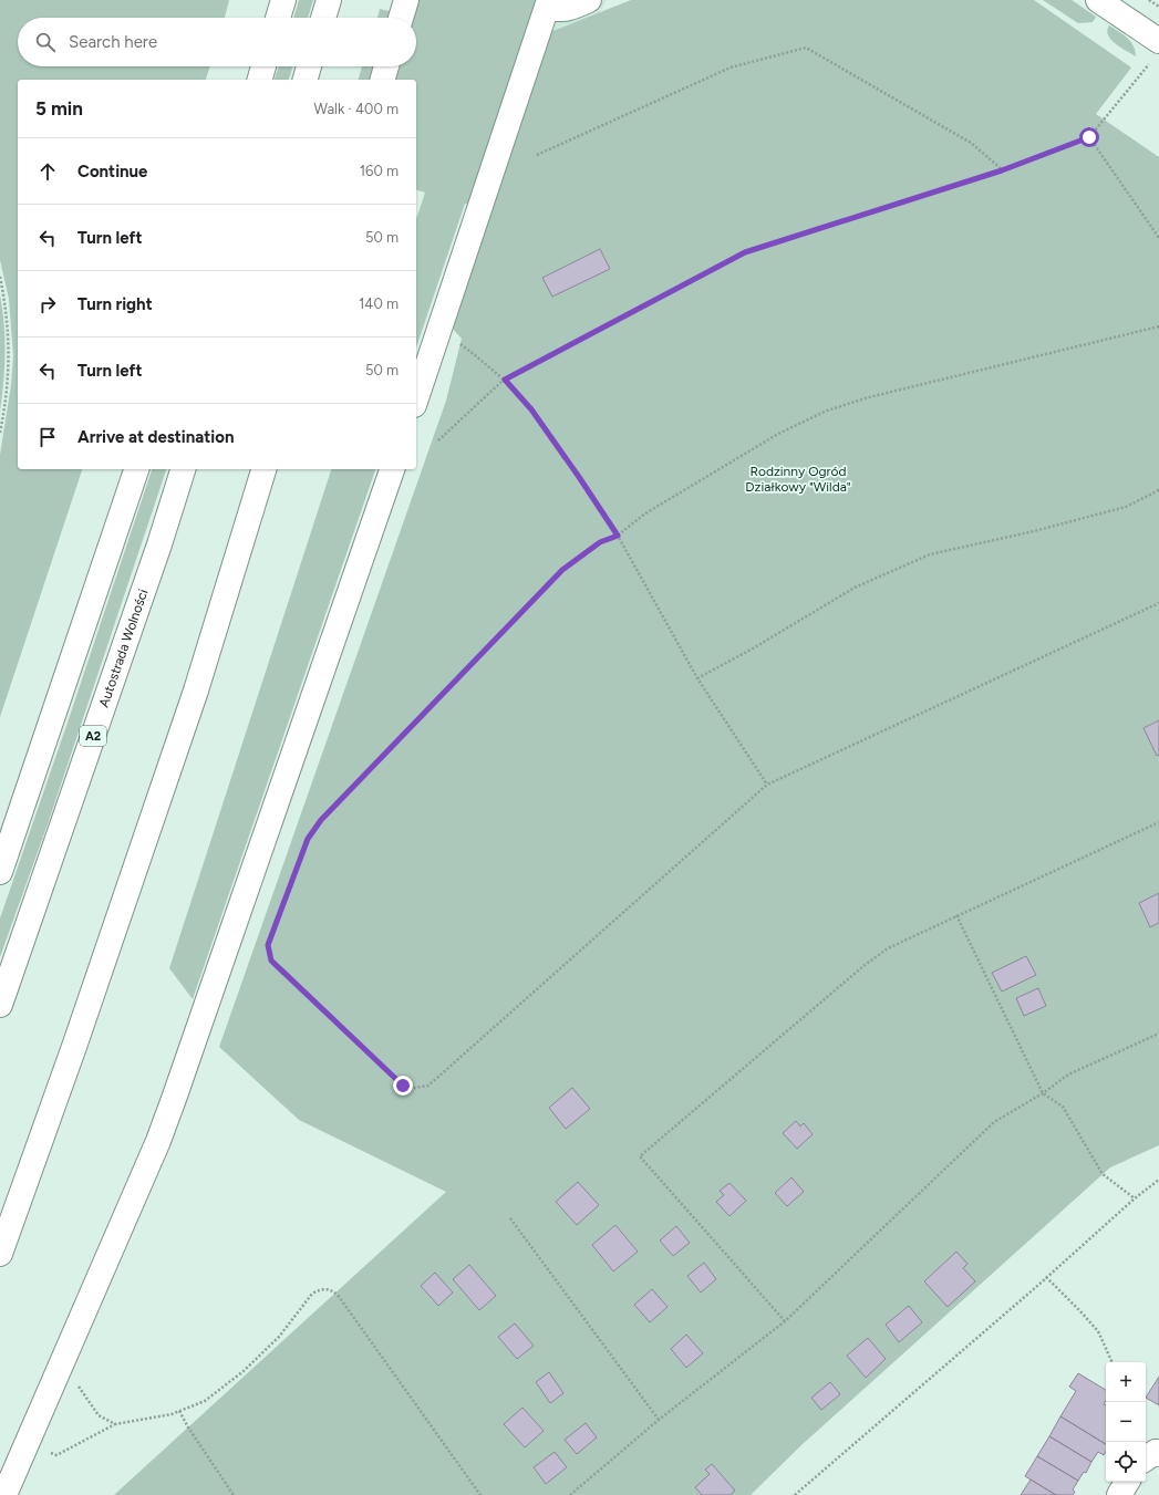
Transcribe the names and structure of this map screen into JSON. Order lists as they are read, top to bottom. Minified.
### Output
{"streets":{"main road":["Autostrada Wolności","A2"]},"parks":["Rodzinny Ogród Działkowy \"Wilda\""],"page":{"search":"Search here","heading":["5 min","Walk · 400 m"],"list":[["Continue","160 m"],["Turn left","50 m"],["Turn right","140 m"],["Turn left","50 m"],"Arrive at destination"],"map_buttons":["+","−"]}}
